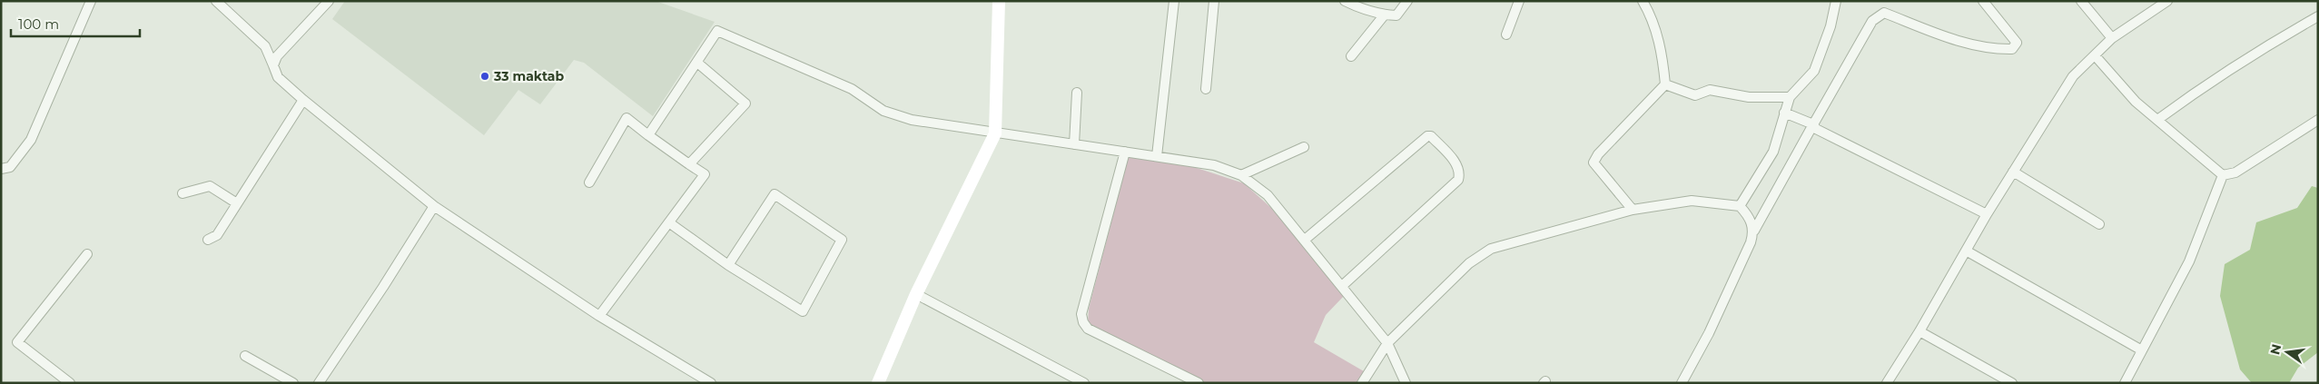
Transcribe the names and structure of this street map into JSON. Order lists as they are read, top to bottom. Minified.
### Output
{"places":["33 maktab"],"scale_bar":"100 m","north":"left"}
